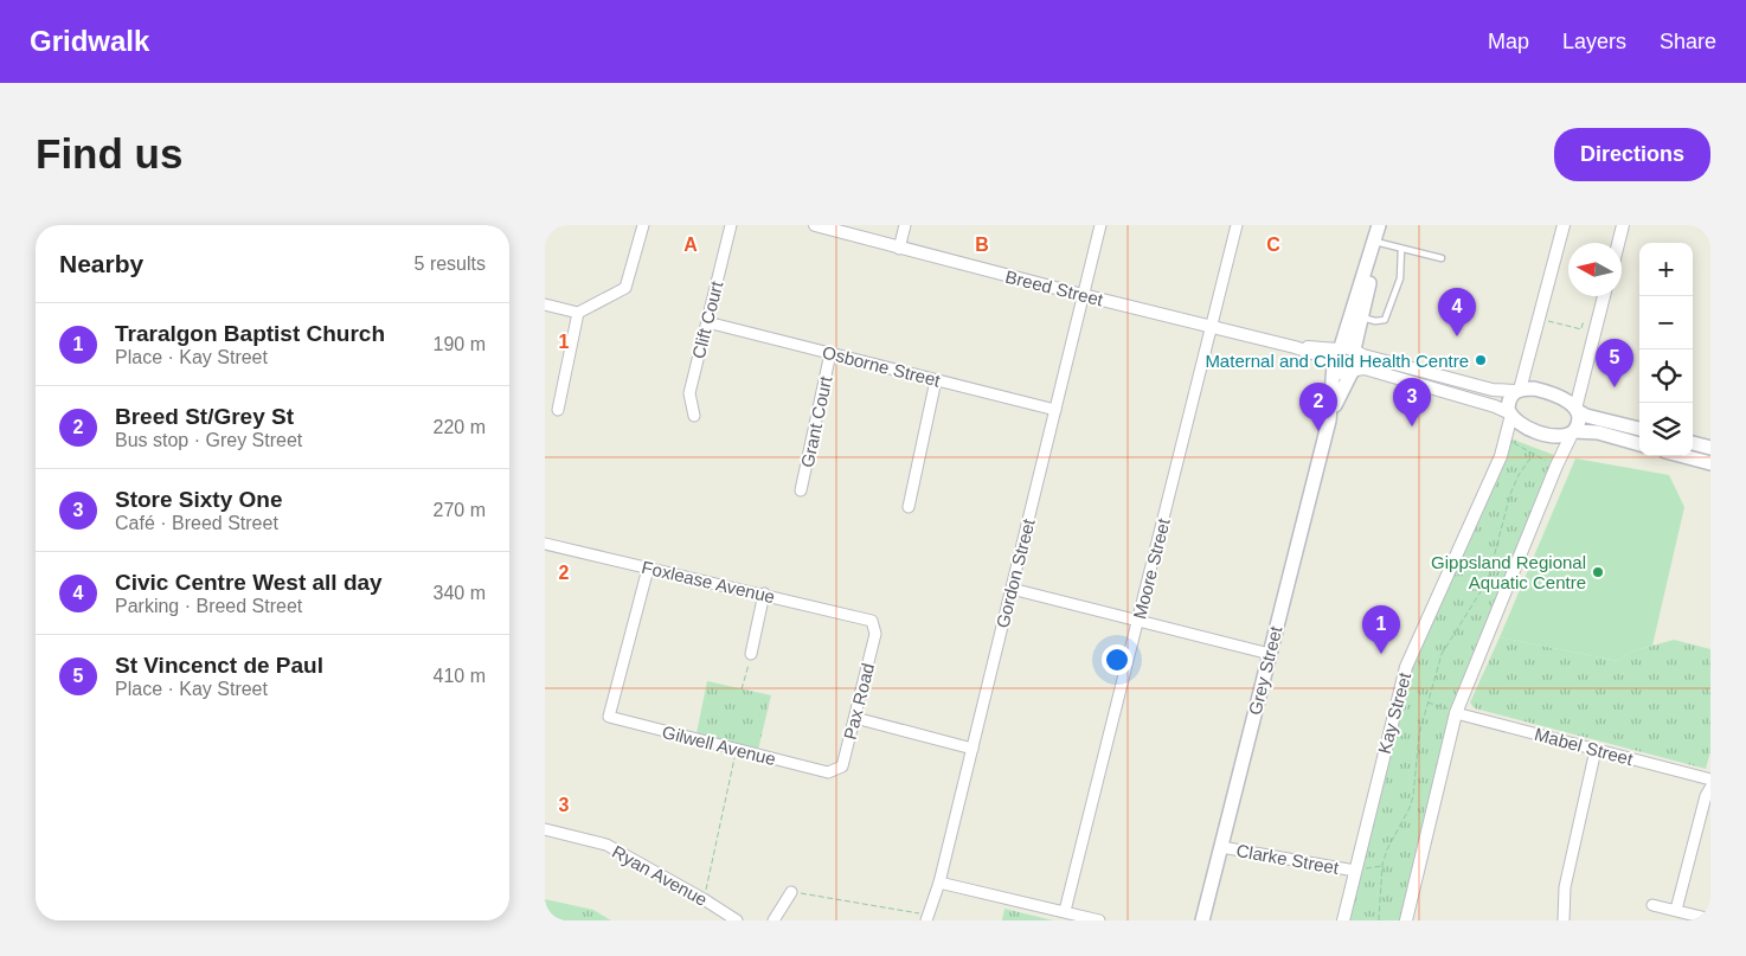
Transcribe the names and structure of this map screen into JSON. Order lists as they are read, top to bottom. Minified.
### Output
{"streets":{"main road":["Grey Street"],"street":["Breed Street","Clift Court","Osborne Street","Grant Court","Moore Street","Gordon Street","Foxlease Avenue","Pax Road","Kay Street","Gilwell Avenue","Mabel Street","Clarke Street","Ryan Avenue"]},"crossings":[["Breed Street","Moore Street"],["Breed Street","Gordon Street"],["Breed Street","Grey Street"],["Clift Court","Osborne Street"],["Osborne Street","Grant Court"],["Osborne Street","Gordon Street"],["Foxlease Avenue","Pax Road"],["Foxlease Avenue","Gilwell Avenue"],["Grey Street","Clarke Street"],["Pax Road","Gilwell Avenue"],["Kay Street","Clarke Street"]],"places":["Maternal and Child Health Centre","Gippsland Regional Aquatic Centre"],"north":"left","page":{"header":"Gridwalk","nav":["Map","Layers","Share"],"buttons":"Directions","title":"Find us","heading":["Nearby","5 results"],"map_buttons":["+","−"],"pins":["4","5","3","2","1"],"list":[{"mark":"1","name":"Traralgon Baptist Church","note":"Place · Kay Street","value":"190 m"},{"mark":"2","name":"Breed St/Grey St","note":"Bus stop · Grey Street","value":"220 m"},{"mark":"3","name":"Store Sixty One","note":"Café · Breed Street","value":"270 m"},{"mark":"4","name":"Civic Centre West all day","note":"Parking · Breed Street","value":"340 m"},{"mark":"5","name":"St Vincenct de Paul","note":"Place · Kay Street","value":"410 m"}]},"grid":{"columns":["A","B","C"],"rows":["1","2","3"]}}
